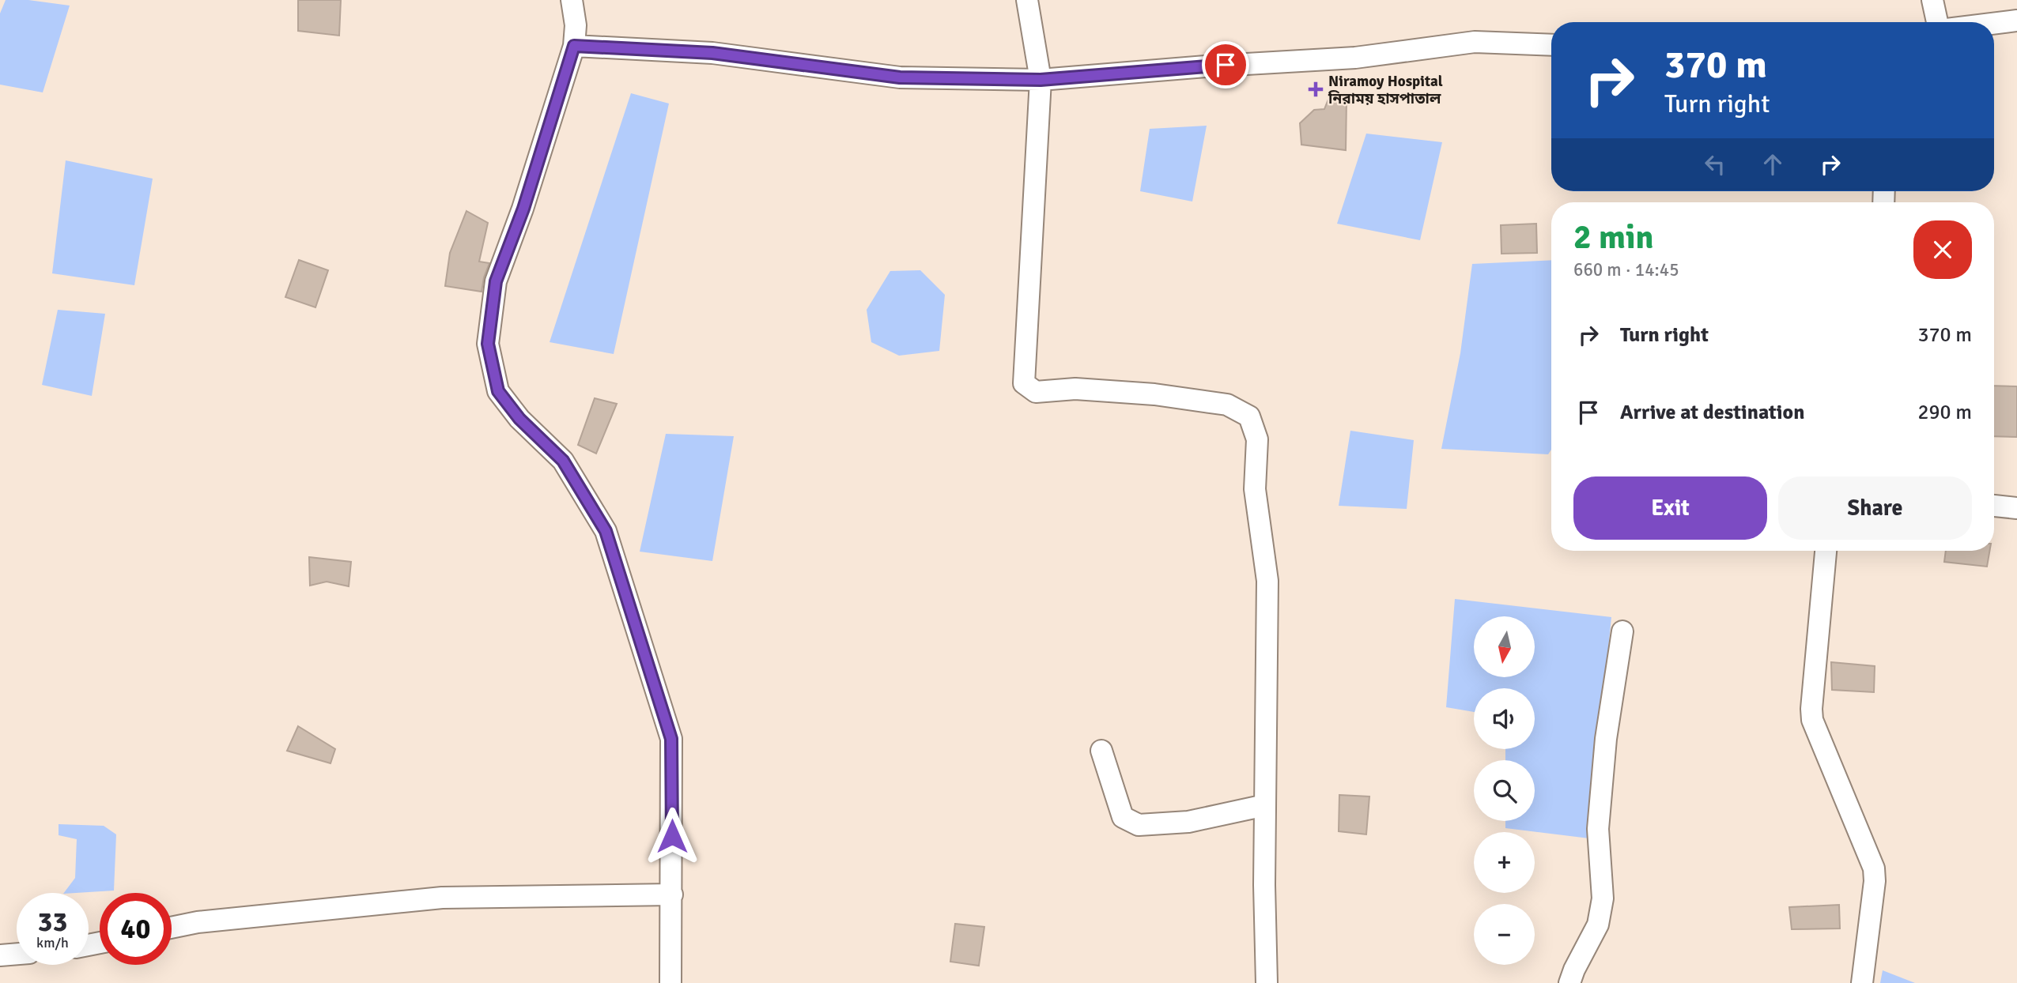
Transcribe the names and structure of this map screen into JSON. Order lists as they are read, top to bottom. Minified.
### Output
{"places":{"health":["Niramoy Hospital নিরাময় হাসপাতাল"]},"north":"bottom","page":{"turn":["370 m","Turn right"],"heading":["2 min","660 m · 14:45"],"list":[{"name":"Turn right","value":"370 m"},{"name":"Arrive at destination","value":"290 m"}],"buttons":["Exit","Share"],"map_buttons":["+","−"],"speed":"33 km/h","limit":"40"}}
